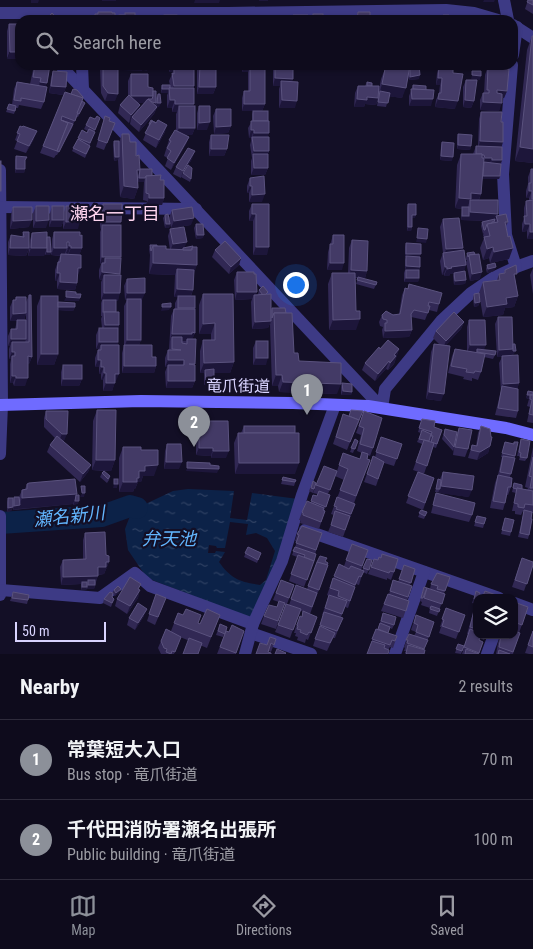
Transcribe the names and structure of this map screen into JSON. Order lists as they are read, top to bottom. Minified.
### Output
{"streets":{"main road":["竜爪街道"]},"districts":["瀬名一丁目"],"water":["瀬名新川","弁天池"],"scale_bar":"50 m","page":{"search":"Search here","pins":["1","2"],"scale":"50 m","heading":["Nearby","2 results"],"list":[{"mark":"1","name":"常葉短大入口","note":"Bus stop · 竜爪街道","value":"70 m"},{"mark":"2","name":"千代田消防署瀬名出張所","note":"Public building · 竜爪街道","value":"100 m"}],"nav":["Map","Directions","Saved"]}}
